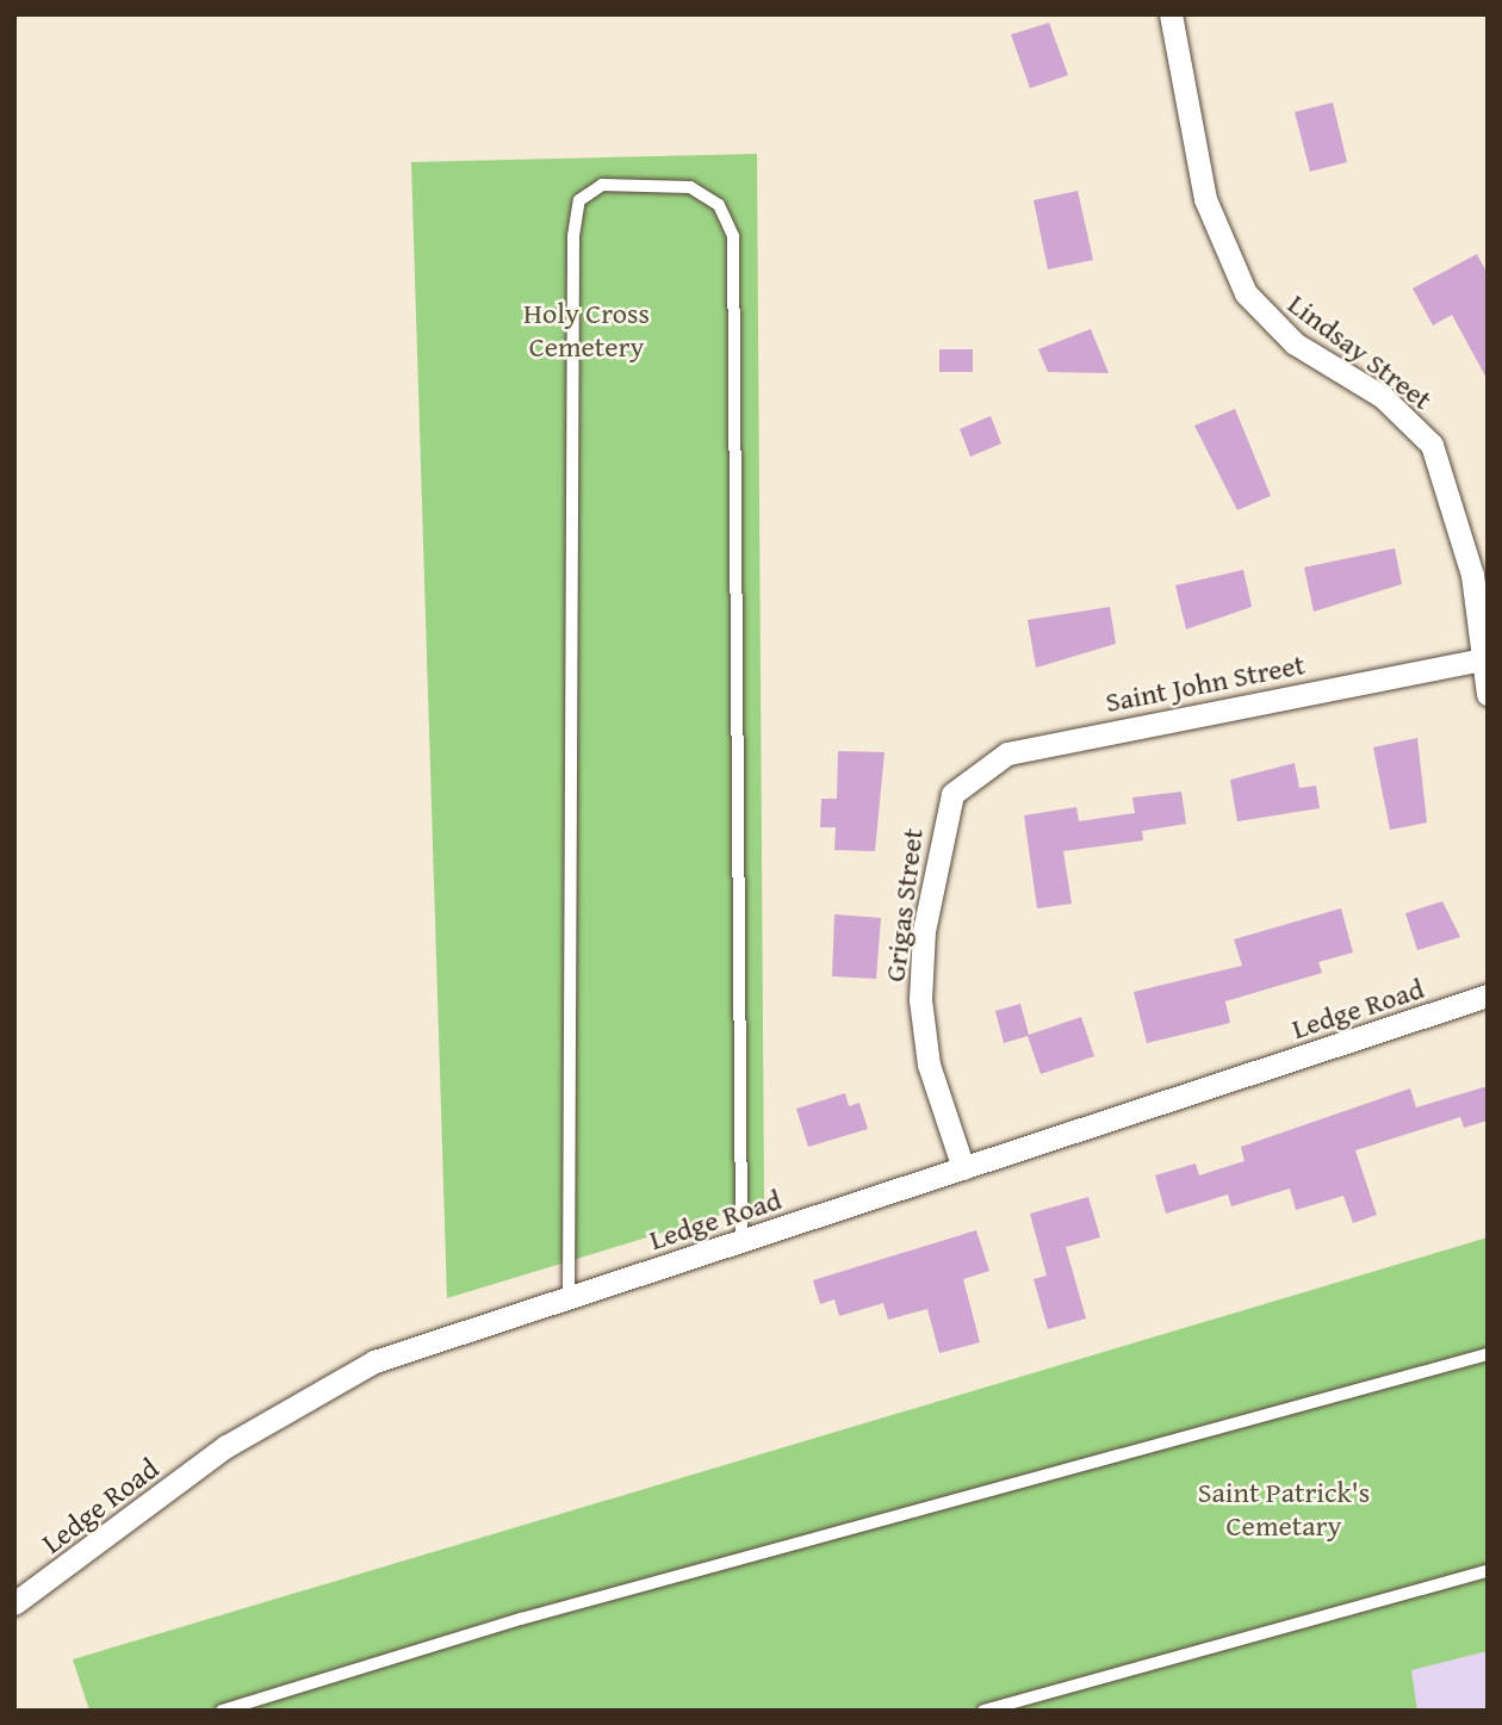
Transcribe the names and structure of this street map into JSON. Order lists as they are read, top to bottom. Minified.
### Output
{"streets":{"street":["Lindsay Street","Saint John Street","Grigas Street","Ledge Road"]},"crossings":[["Lindsay Street","Saint John Street"],["Saint John Street","Grigas Street"],["Grigas Street","Ledge Road"]],"parks":["Holy Cross Cemetery","Saint Patrick's Cemetary"]}
